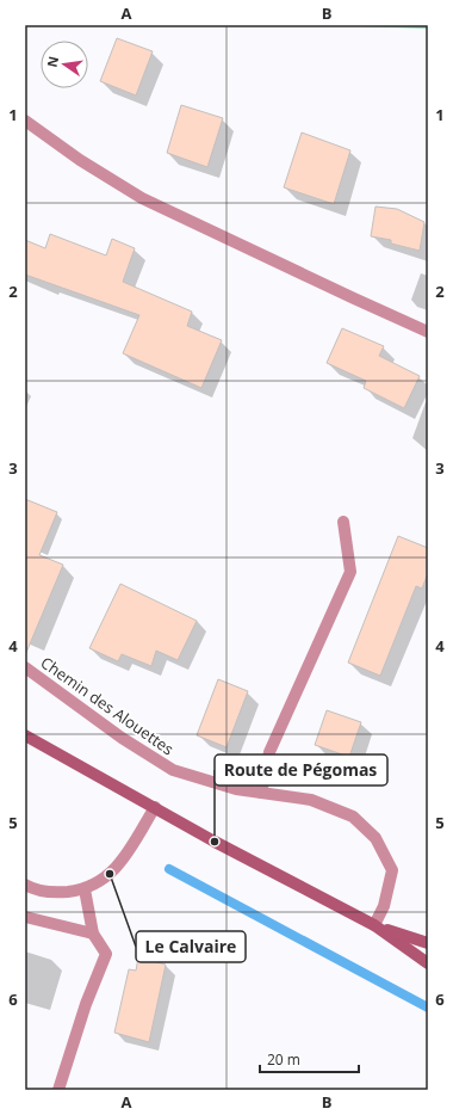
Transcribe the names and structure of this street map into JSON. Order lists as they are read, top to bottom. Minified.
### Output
{"streets":{"street":["Chemin des Alouettes"]},"places":["Route de Pégomas","Le Calvaire"],"scale_bar":"20 m","north":"left","grid":{"columns":["A","B"],"rows":["1","2","3","4","5","6"]}}
